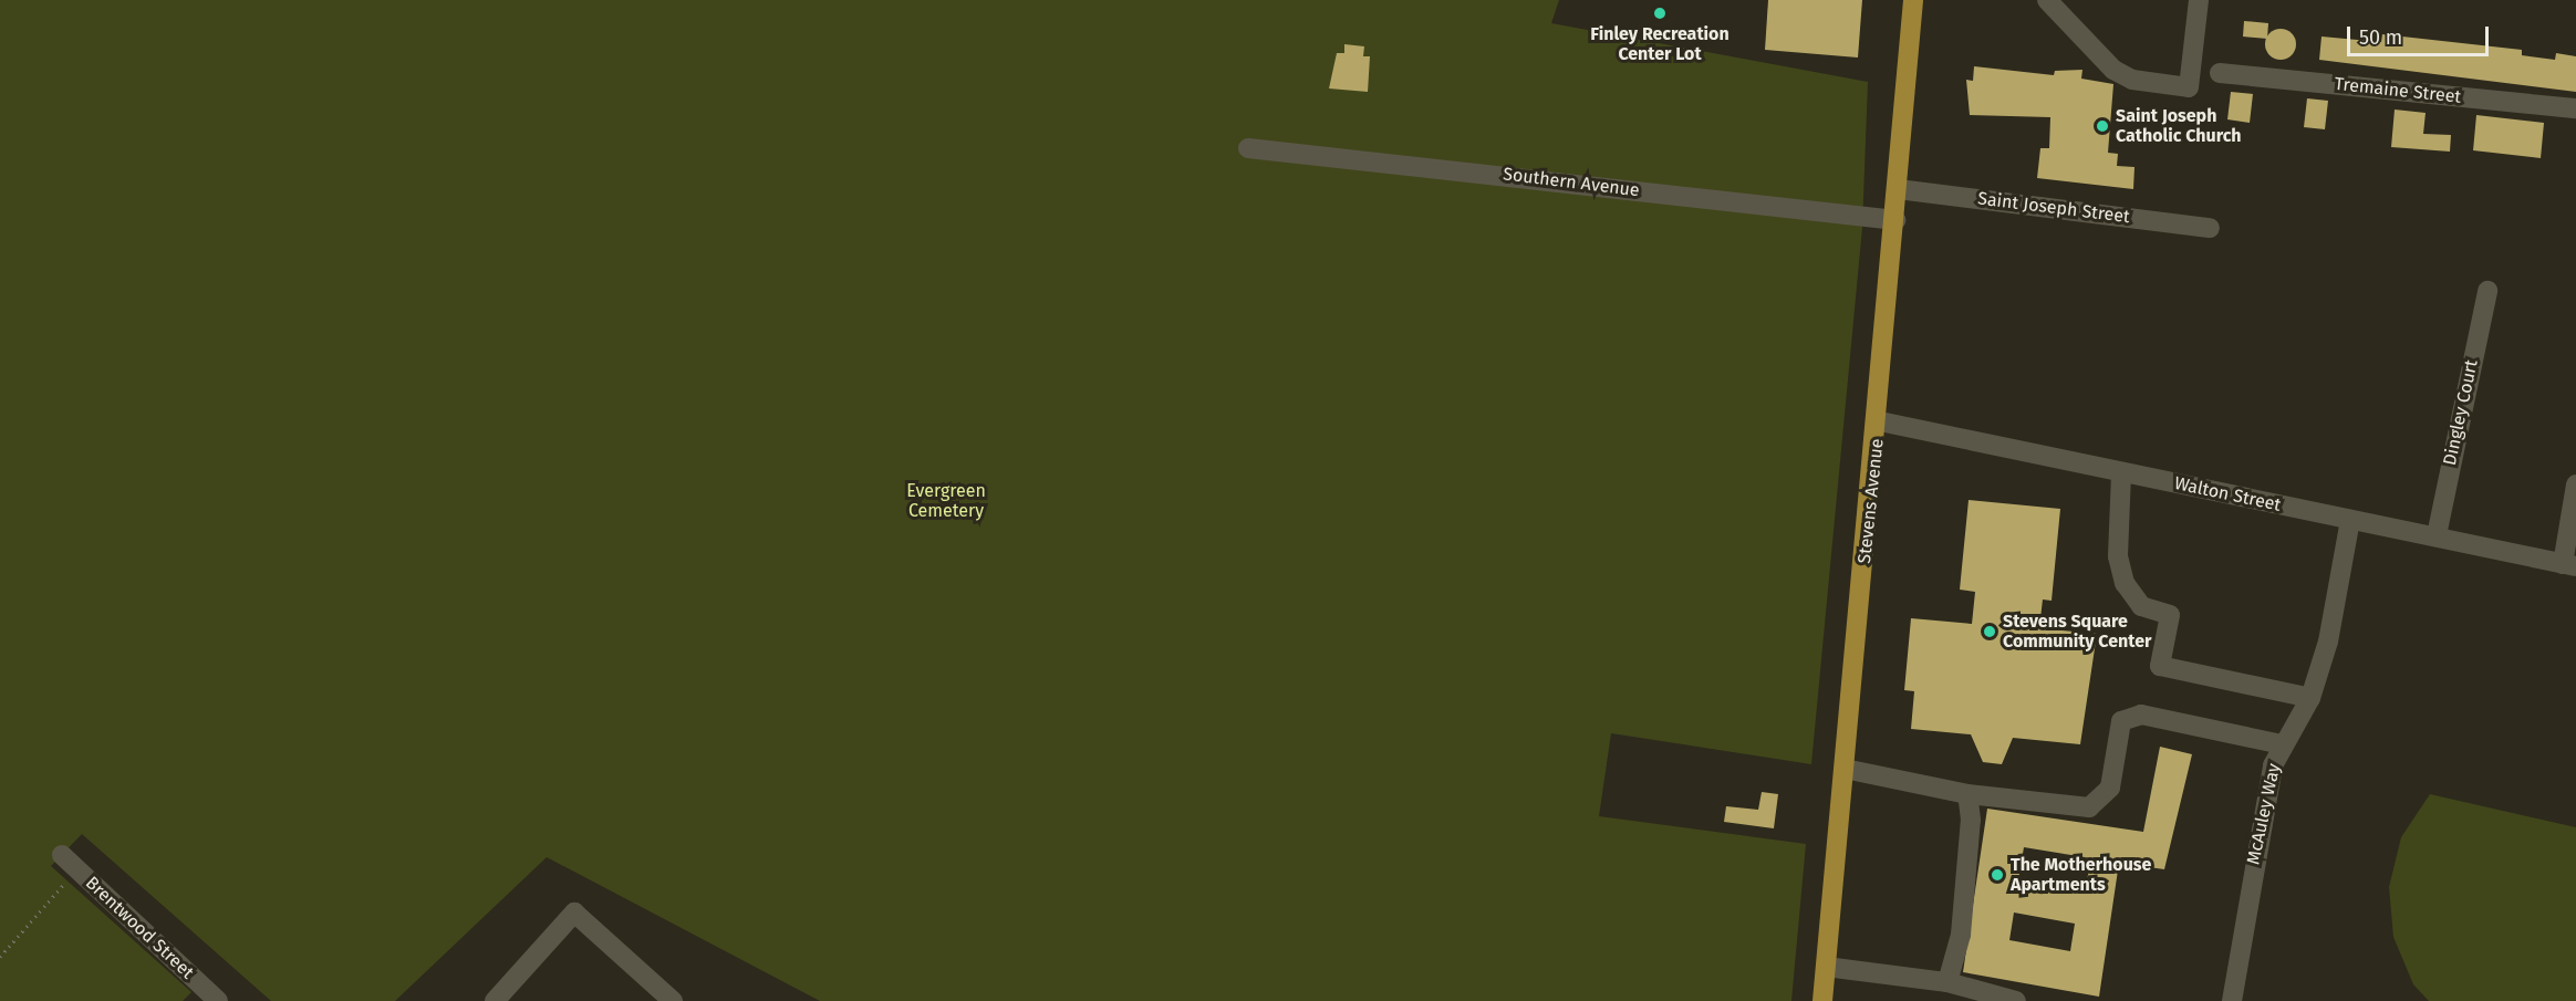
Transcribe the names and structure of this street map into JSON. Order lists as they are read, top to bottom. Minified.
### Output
{"streets":{"main road":["Stevens Avenue"],"street":["Tremaine Street","Southern Avenue","Saint Joseph Street","Dingley Court","Walton Street","McAuley Way","Brentwood Street"]},"crossings":[["Southern Avenue","Stevens Avenue"],["Saint Joseph Street","Stevens Avenue"],["Dingley Court","Walton Street"],["Walton Street","Stevens Avenue"],["Walton Street","McAuley Way"]],"parks":["Evergreen Cemetery"],"places":["Finley Recreation Center Lot","Saint Joseph Catholic Church","Stevens Square Community Center","The Motherhouse Apartments"],"scale_bar":"50 m"}
